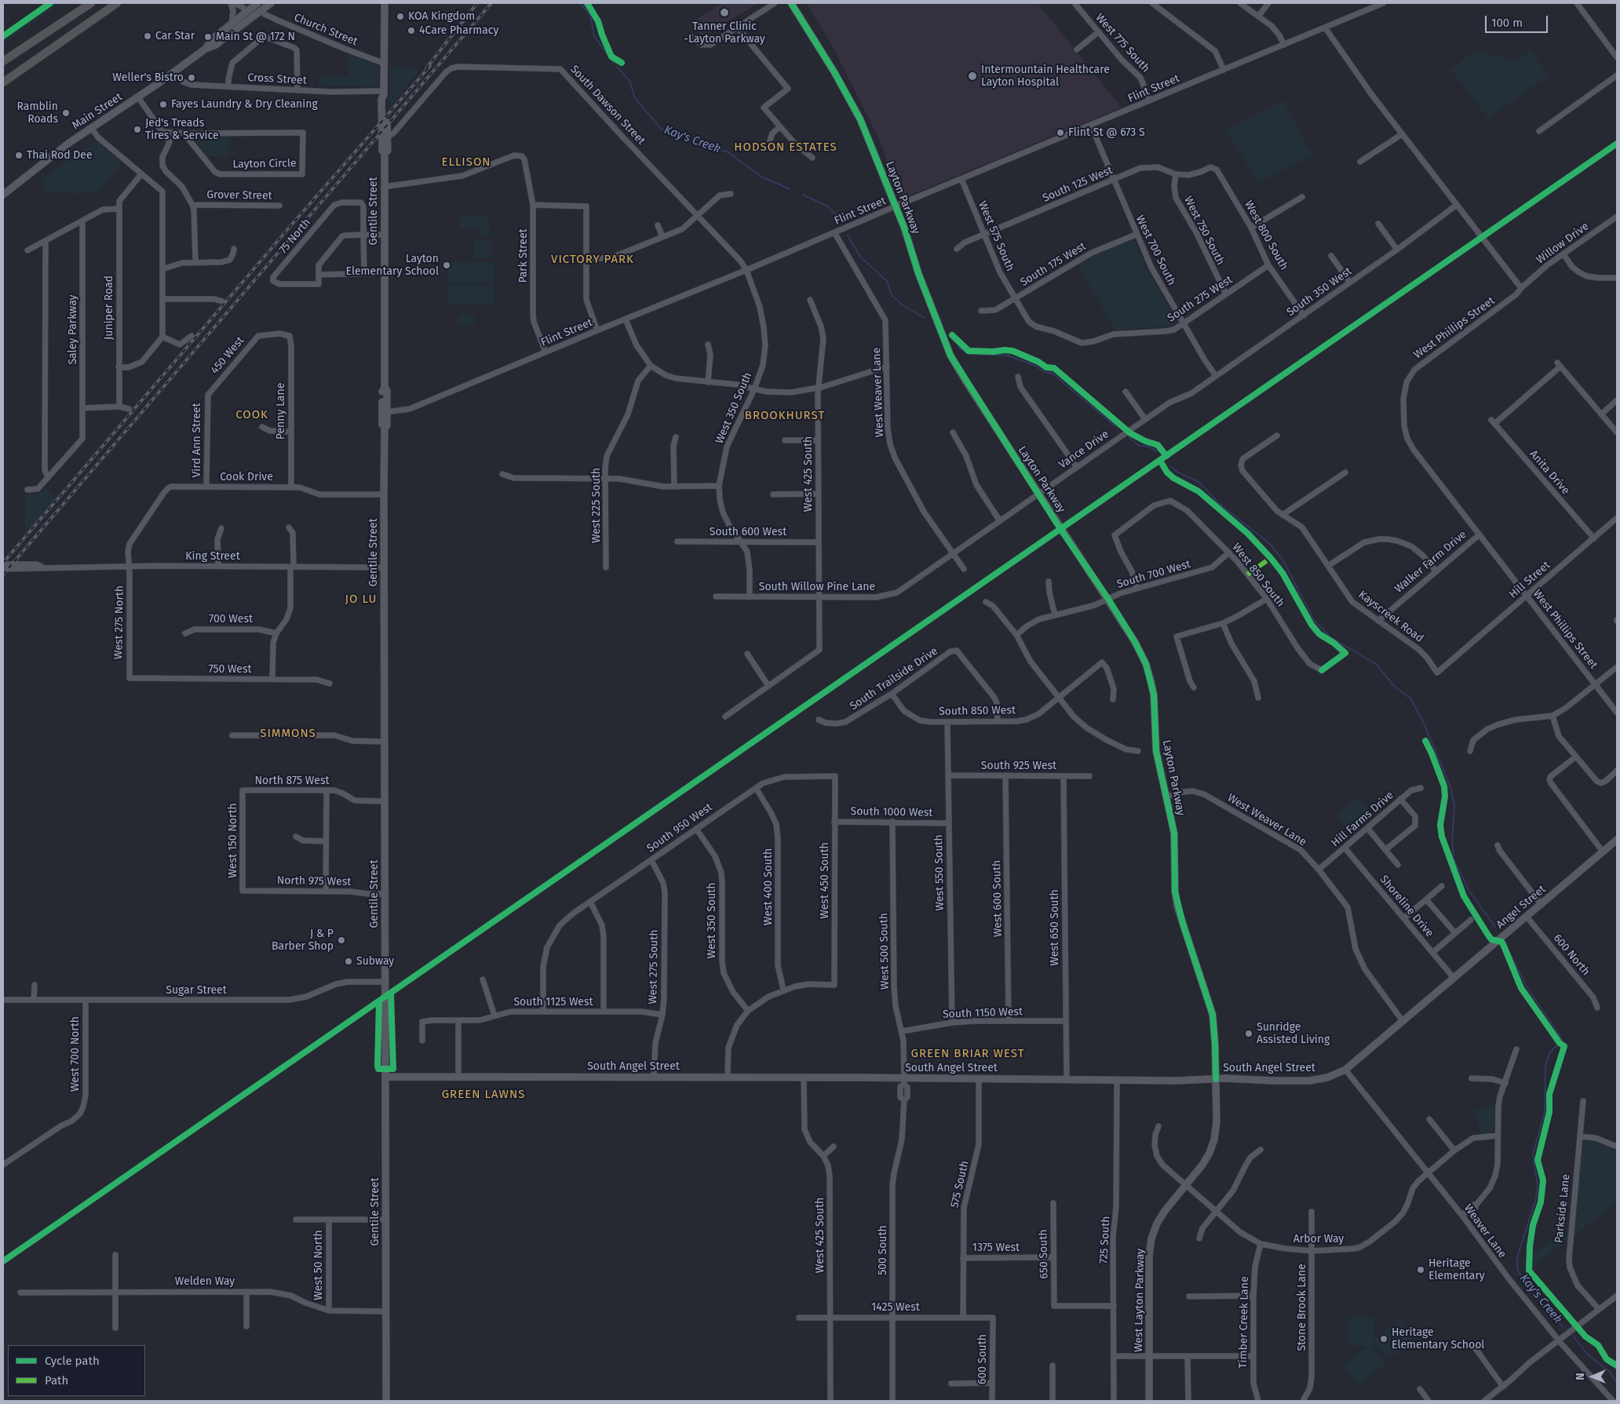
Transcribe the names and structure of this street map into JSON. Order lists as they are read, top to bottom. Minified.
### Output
{"streets":{"main road":["Main Street","Layton Parkway","Gentile Street","Angel Street","South Angel Street","West Layton Parkway"],"street":["Church Street","West 775 South","Cross Street","Flint Street","South Dawson Street","Layton Circle","South 125 West","Grover Street","West 750 South","West 800 South","75 North","West 575 South","Willow Drive","West 700 South","Park Street","South 175 West","South 350 West","South 275 West","Juniper Road","West Phillips Street","Saley Parkway","450 West","West Weaver Lane","West 350 South","Penny Lane","Vird Ann Street","Vance Drive","Anita Drive","West 425 South","Cook Drive","West 225 South","South 600 West","King Street","Walker Farm Drive","South 700 West","West 850 South","Hill Street","South Willow Pine Lane","Kayscreek Road","700 West","West 275 North","750 West","South Trailside Drive","South 850 West","South 925 West","North 875 West","South 1000 West","Hill Farms Drive","South 950 West","West 150 North","West 550 South","West 450 South","North 975 West","West 400 South","West 600 South","Shoreline Drive","West 650 South","West 500 South","600 North","West 275 South","Sugar Street","South 1125 West","South 1150 West","West 700 North","575 South","Parkside Lane","Weaver Lane","Arbor Way","725 South","1375 West","500 South","650 South","West 50 North","Welden Way","1425 West","Stone Brook Lane","Timber Creek Lane","600 South"]},"crossings":[["Church Street","Main Street"],["Church Street","Gentile Street"],["West 775 South","Flint Street"],["Cross Street","Main Street"],["Cross Street","Gentile Street"],["Flint Street","South Dawson Street"],["Flint Street","Layton Parkway"],["Flint Street","Gentile Street"],["Flint Street","West 575 South"],["Flint Street","West 700 South"],["Flint Street","Park Street"],["Flint Street","West Weaver Lane"],["Flint Street","West 350 South"],["South Dawson Street","Gentile Street"],["South Dawson Street","West 350 South"],["Layton Circle","Grover Street"],["South 125 West","West 750 South"],["South 125 West","West 800 South"],["South 125 West","West 575 South"],["South 125 West","West 700 South"],["Layton Parkway","West Weaver Lane"],["Layton Parkway","Vance Drive"],["Layton Parkway","South 700 West"],["Layton Parkway","South Angel Street"],["Layton Parkway","West Layton Parkway"],["Gentile Street","Park Street"],["Gentile Street","Cook Drive"],["Gentile Street","King Street"],["Gentile Street","North 875 West"],["Gentile Street","North 975 West"],["Gentile Street","Sugar Street"],["Gentile Street","South Angel Street"],["Gentile Street","Welden Way"],["West 750 South","South 275 West"],["West 800 South","South 350 West"],["West 800 South","South 275 West"],["West 575 South","South 175 West"],["West 575 South","South 275 West"],["Willow Drive","West Phillips Street"],["West 700 South","South 175 West"],["West 700 South","South 350 West"],["West 700 South","South 275 West"],["South 175 West","South 275 West"],["South 350 West","Vance Drive"],["West Phillips Street","Walker Farm Drive"],["West Phillips Street","Hill Street"],["450 West","Penny Lane"],["450 West","Vird Ann Street"],["West Weaver Lane","Vance Drive"],["West Weaver Lane","South Willow Pine Lane"],["West Weaver Lane","Hill Farms Drive"],["West Weaver Lane","Angel Street"],["West Weaver Lane","South Angel Street"],["West 350 South","South 600 West"],["West 350 South","South Willow Pine Lane"],["West 350 South","South 950 West"],["Penny Lane","Cook Drive"],["Vird Ann Street","Cook Drive"],["Vance Drive","South Willow Pine Lane"],["Anita Drive","Hill Street"],["West 425 South","South 600 West"],["West 425 South","South Willow Pine Lane"],["West 425 South","South Angel Street"],["West 425 South","1425 West"],["Cook Drive","West 275 North"],["King Street","West 275 North"],["Walker Farm Drive","Kayscreek Road"],["South 700 West","West 850 South"],["Hill Street","Kayscreek Road"],["West 275 North","750 West"],["South Trailside Drive","South 850 West"],["South 850 West","West 550 South"],["South 925 West","West 550 South"],["South 925 West","West 600 South"],["South 925 West","West 650 South"],["North 875 West","West 150 North"],["South 1000 West","West 550 South"],["South 1000 West","West 450 South"],["South 1000 West","West 500 South"],["Hill Farms Drive","Shoreline Drive"],["South 950 West","West 450 South"],["South 950 West","West 400 South"],["South 950 West","West 275 South"],["South 950 West","South 1125 West"],["West 150 North","North 975 West"],["West 550 South","South 1150 West"],["West 450 South","West 400 South"],["West 600 South","South 1150 West"],["Shoreline Drive","Angel Street"],["Angel Street","600 North"],["Angel Street","South Angel Street"],["West 650 South","South 1150 West"],["West 650 South","South Angel Street"],["West 500 South","South 1150 West"],["West 500 South","South Angel Street"],["West 500 South","500 South"],["West 275 South","South 1125 West"],["West 275 South","South Angel Street"],["Sugar Street","West 700 North"],["South Angel Street","575 South"],["South Angel Street","Weaver Lane"],["South Angel Street","725 South"],["South Angel Street","500 South"],["South Angel Street","West Layton Parkway"],["575 South","1375 West"],["575 South","1425 West"],["Weaver Lane","Arbor Way"],["Arbor Way","West Layton Parkway"],["Arbor Way","Stone Brook Lane"],["Arbor Way","Timber Creek Lane"],["725 South","650 South"],["1375 West","650 South"],["500 South","1425 West"],["West 50 North","Welden Way"],["1425 West","600 South"]],"districts":["HODSON ESTATES","ELLISON","VICTORY PARK","COOK","BROOKHURST","JO LU","SIMMONS","GREEN BRIAR WEST","GREEN LAWNS"],"water":["Kay's Creek"],"places":["Tanner Clinic -Layton Parkway","KOA Kingdom","4Care Pharmacy","Car Star","Main St @ 172 N","Intermountain Healthcare Layton Hospital","Weller's Bistro","Fayes Laundry & Dry Cleaning","Ramblin Roads","Jed's Treads Tires & Service","Flint St @ 673 S","Thai Rod Dee","Layton Elementary School","J & P Barber Shop","Subway","Sunridge Assisted Living","Heritage Elementary","Heritage Elementary School"],"legend":["Cycle path","Path"],"scale_bar":"100 m","north":"left"}
